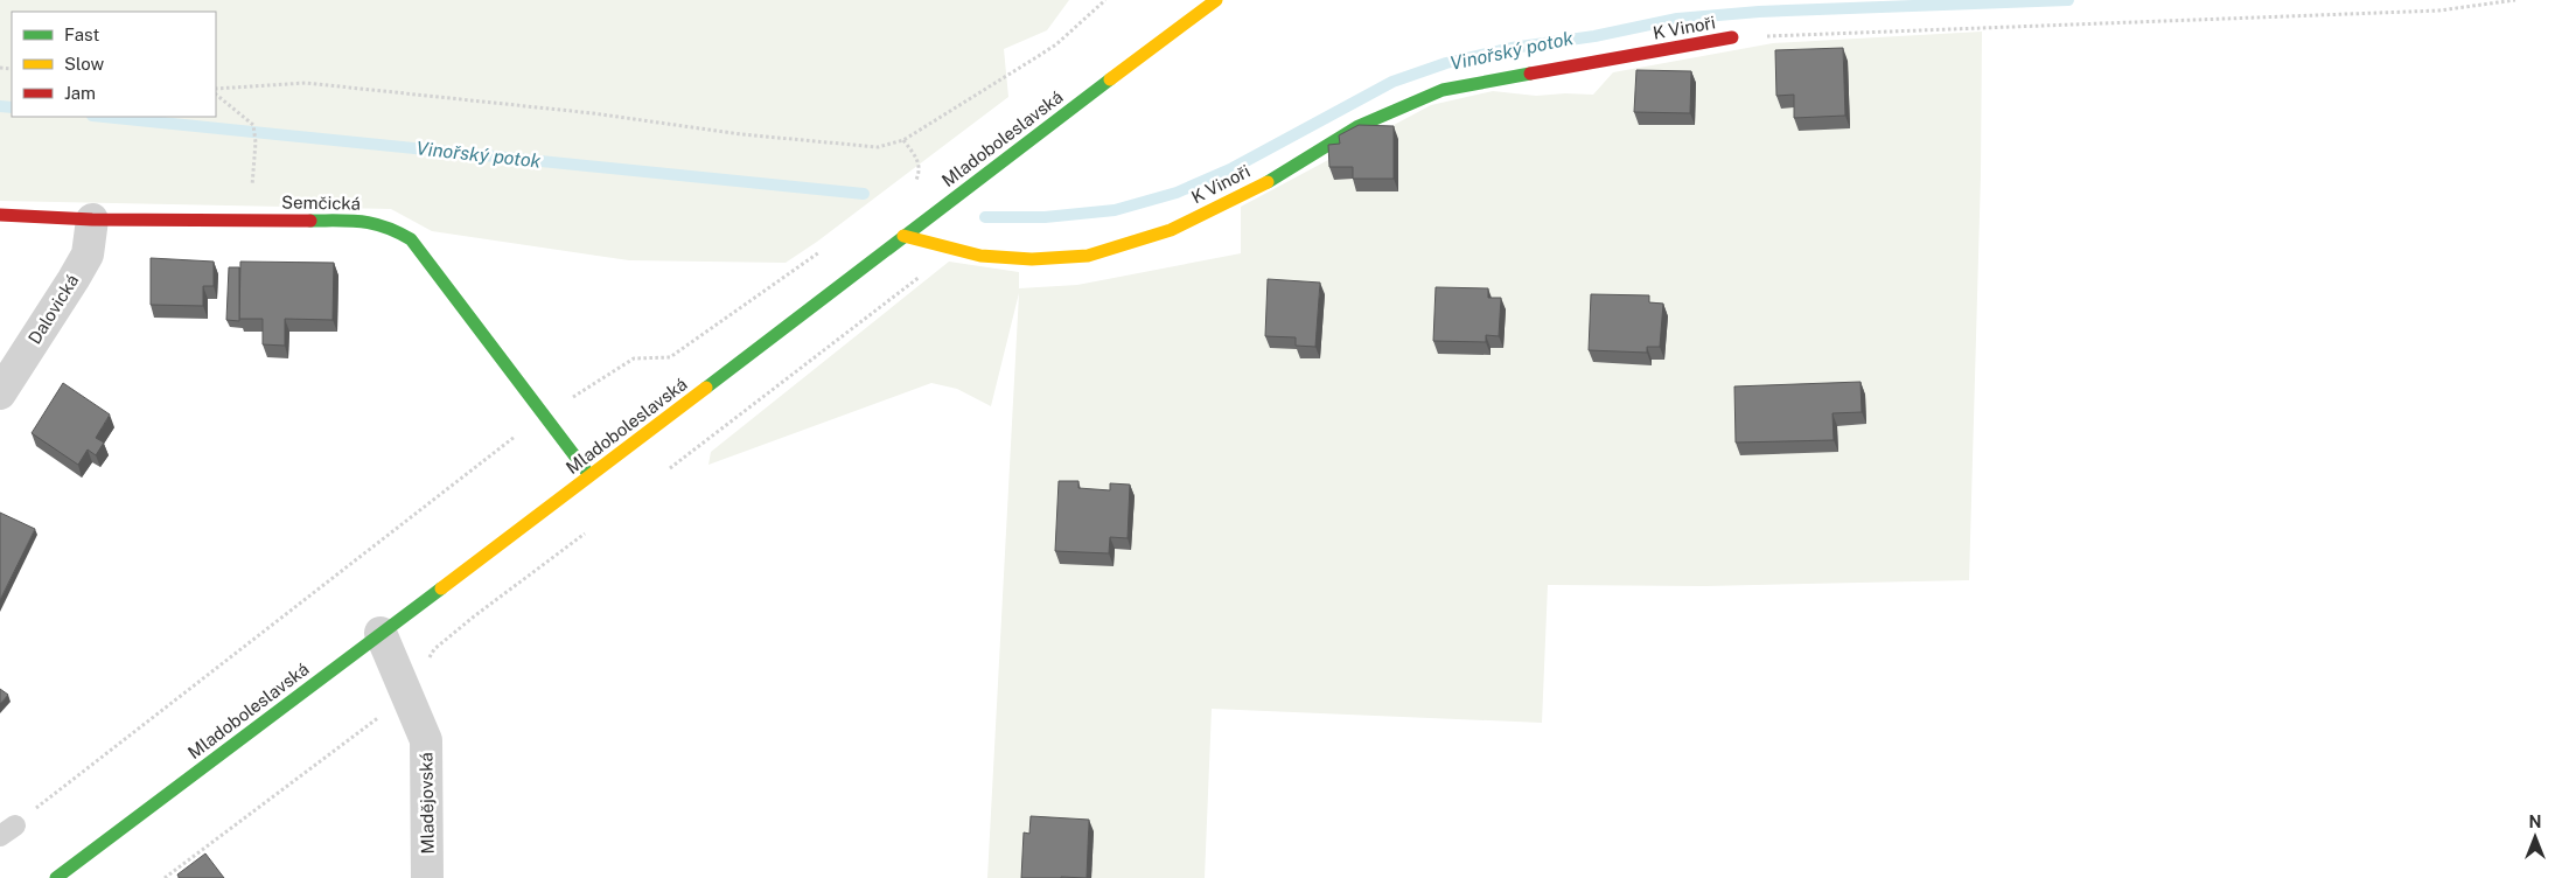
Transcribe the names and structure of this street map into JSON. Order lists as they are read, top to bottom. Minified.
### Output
{"streets":{"street":["K Vinoři","Mladoboleslavská","Semčická","Dalovická","Mladějovská"]},"crossings":[["K Vinoři","Mladoboleslavská"],["Mladoboleslavská","Semčická"],["Mladoboleslavská","Mladějovská"],["Semčická","Dalovická"]],"water":["Vinořský potok"],"legend":["Fast","Slow","Jam"],"north":"top"}
